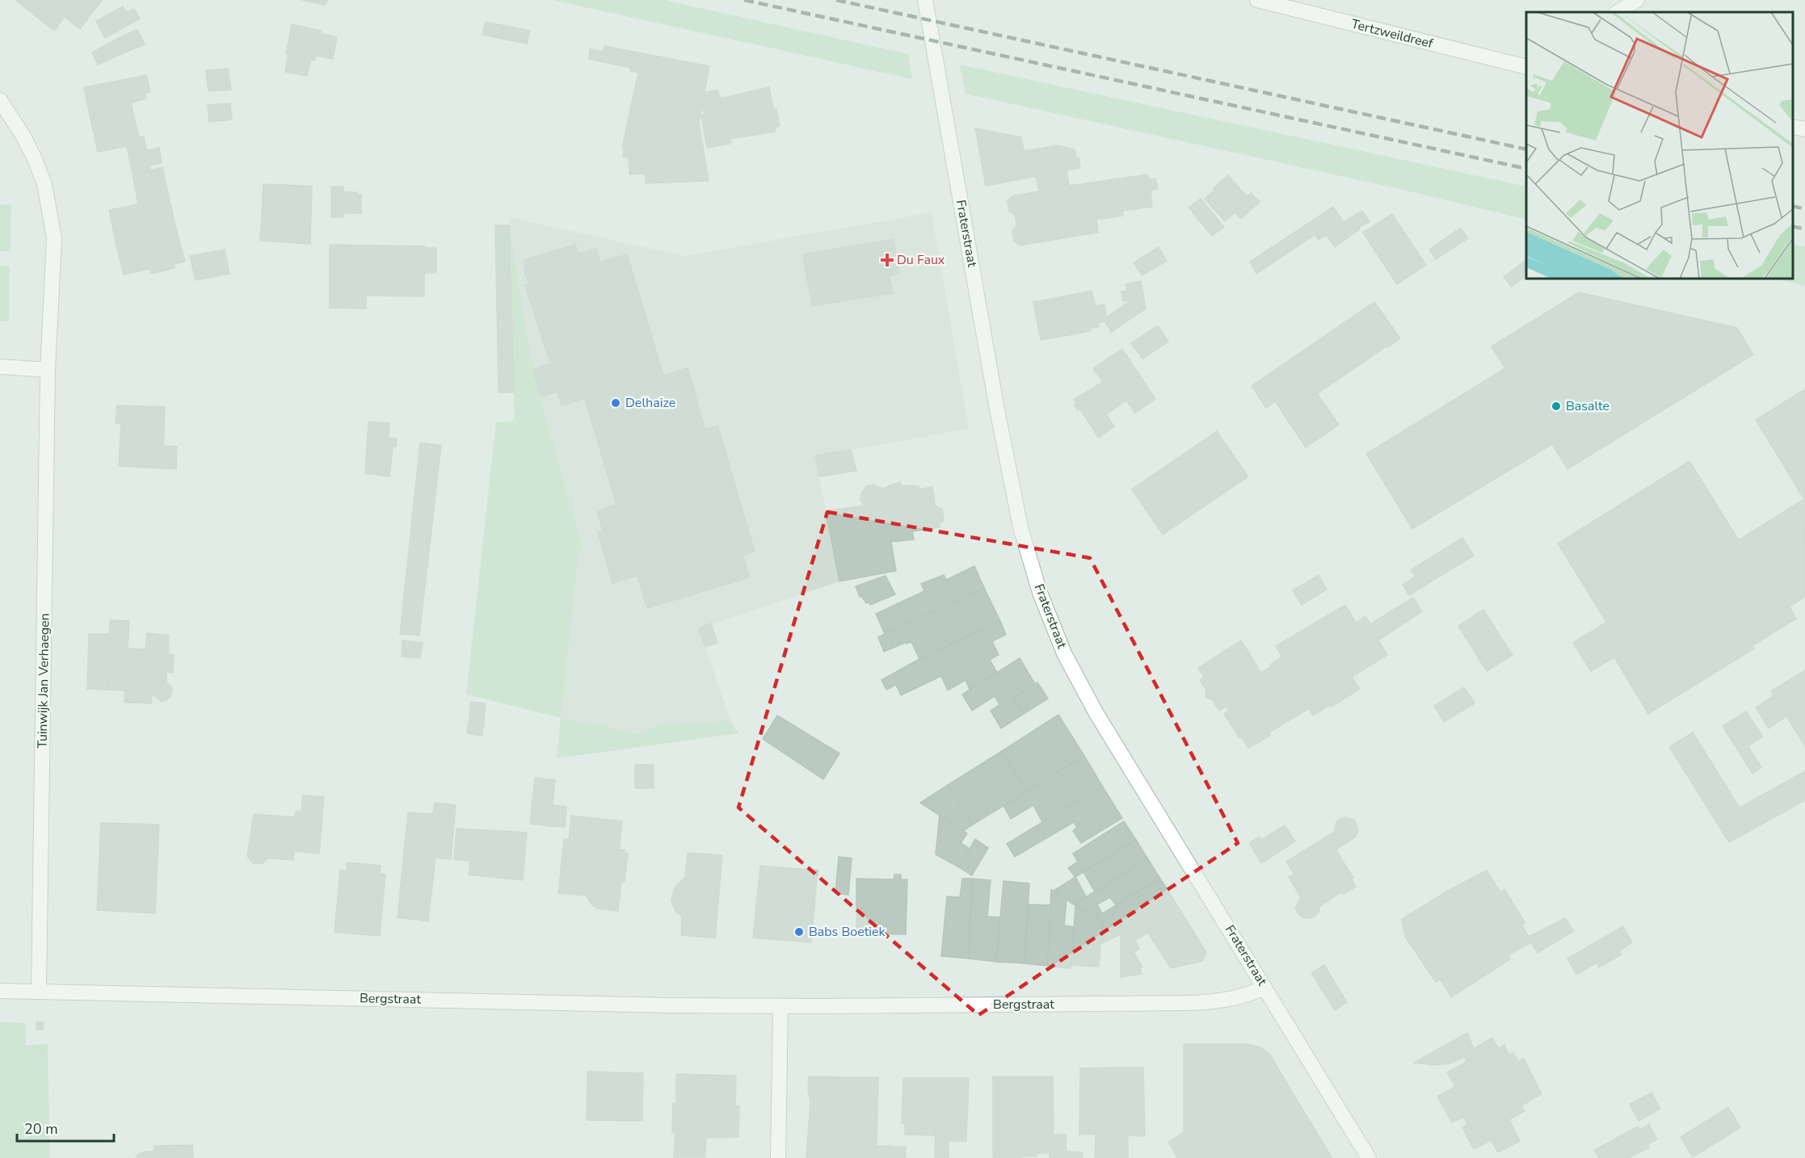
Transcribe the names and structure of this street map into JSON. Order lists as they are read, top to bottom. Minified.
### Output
{"streets":{"street":["Tertzweildreef","Fraterstraat","Tuinwijk Jan Verhaegen","Bergstraat"]},"crossings":[["Fraterstraat","Bergstraat"],["Tuinwijk Jan Verhaegen","Bergstraat"]],"places":{"health":["Du Faux"],"other":["Delhaize","Basalte","Babs Boetiek"]},"scale_bar":"20 m"}
